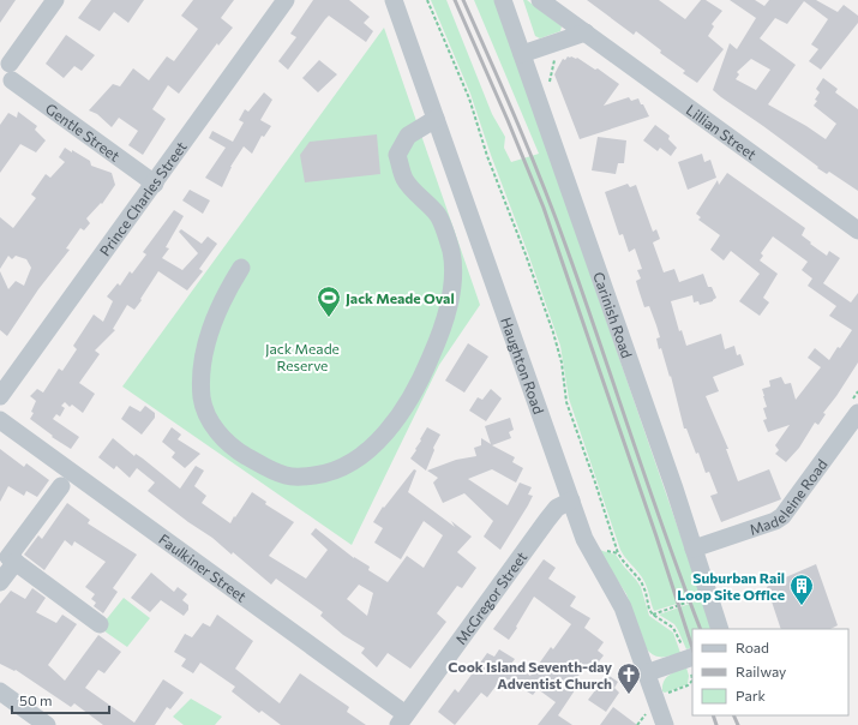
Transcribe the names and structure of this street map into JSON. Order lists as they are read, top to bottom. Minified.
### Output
{"streets":{"street":["Lillian Street","Gentle Street","Prince Charles Street","Carinish Road","Haughton Road","Madeleine Road","Faulkiner Street","McGregor Street"]},"crossings":[["Gentle Street","Prince Charles Street"],["Carinish Road","Madeleine Road"],["Haughton Road","McGregor Street"],["Faulkiner Street","McGregor Street"]],"parks":["Jack Meade Reserve"],"places":{"sports":["Jack Meade Oval"],"building":["Suburban Rail Loop Site Office"],"church":["Cook Island Seventh-day Adventist Church"]},"legend":["Road","Railway","Park"],"scale_bar":"50 m"}
